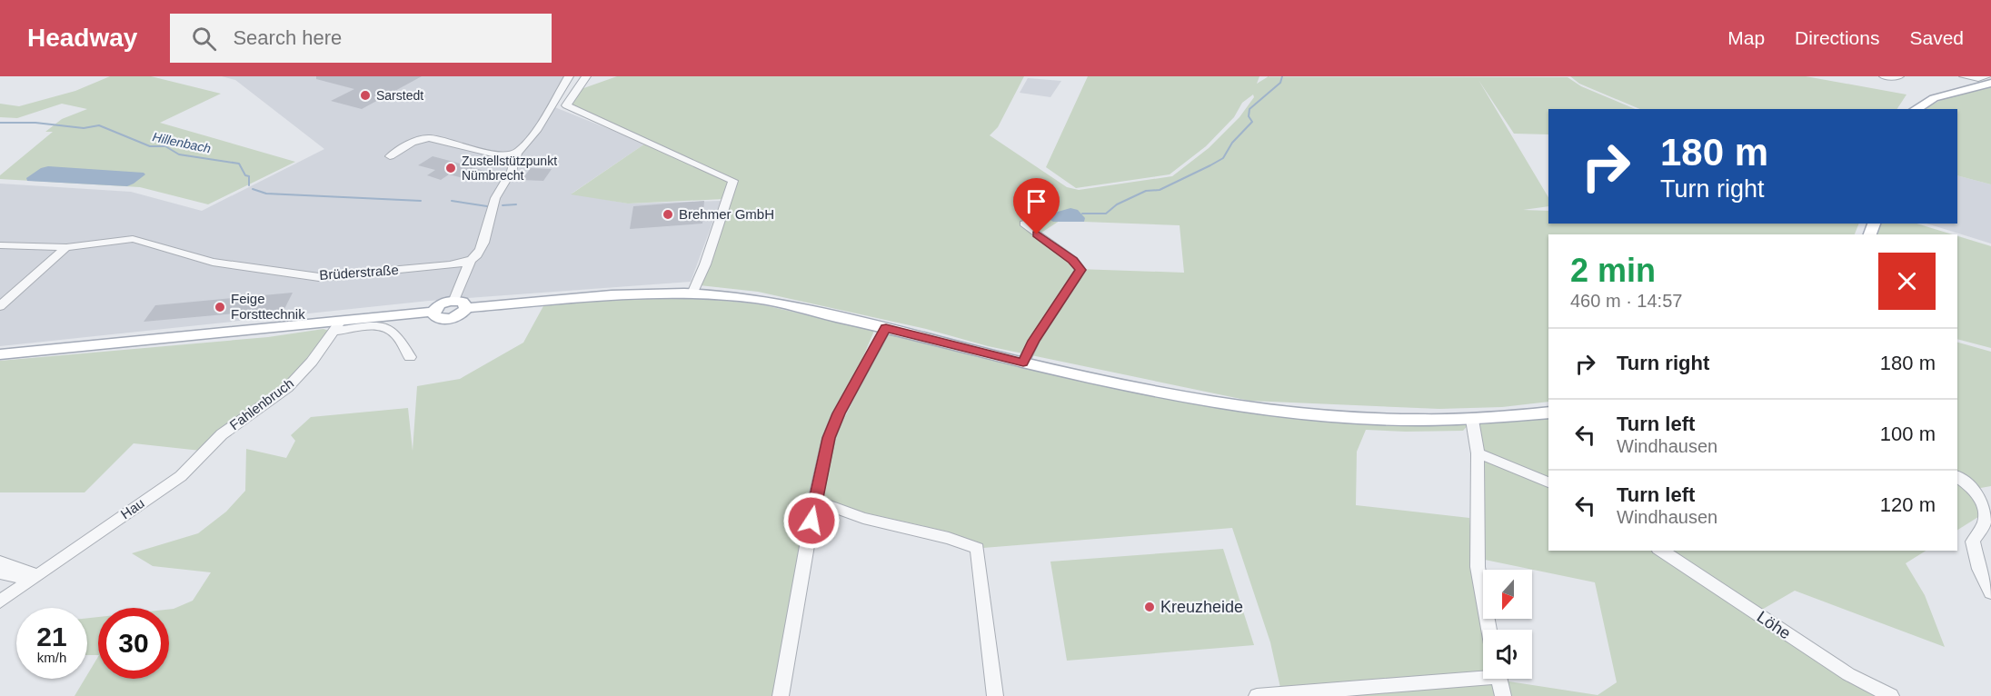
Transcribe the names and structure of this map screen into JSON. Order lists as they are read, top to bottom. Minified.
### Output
{"streets":{"street":["Brüderstraße","Fahlenbruch","Hau","Löhe"]},"crossings":[["Fahlenbruch","Hau"]],"water":["Hillenbach"],"places":["Sarstedt","Zustellstützpunkt Nümbrecht","Brehmer GmbH","Feige Forsttechnik","Kreuzheide"],"north":"bottom","page":{"header":"Headway","search":"Search here","nav":["Map","Directions","Saved"],"turn":["180 m","Turn right"],"heading":["2 min","460 m · 14:57"],"list":[{"name":"Turn right","value":"180 m"},{"name":"Turn left","note":"Windhausen","value":"100 m"},{"name":"Turn left","note":"Windhausen","value":"120 m"}],"speed":"21 km/h","limit":"30"}}
